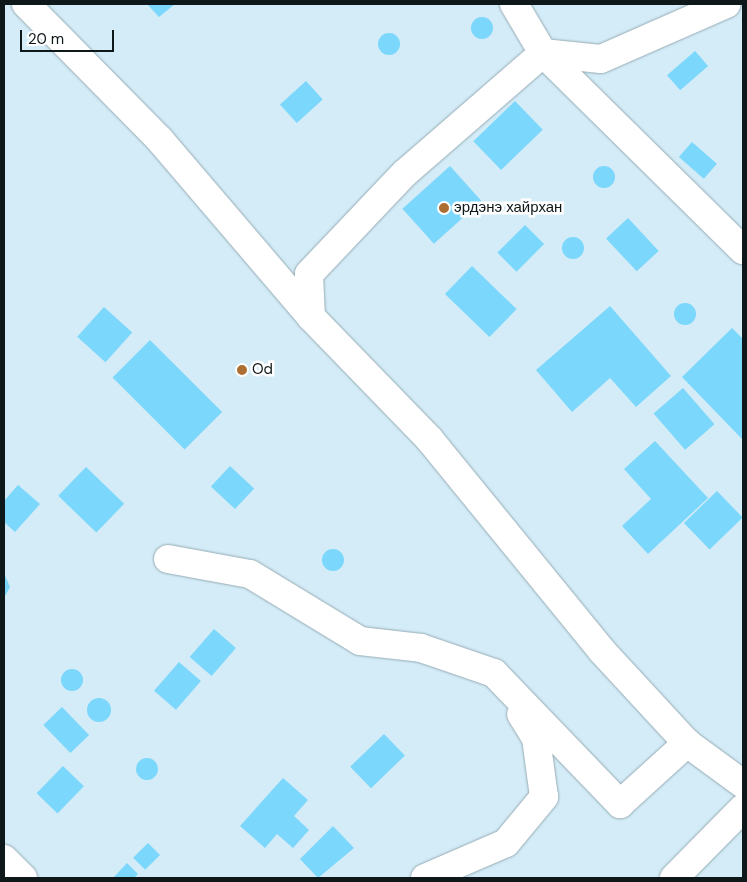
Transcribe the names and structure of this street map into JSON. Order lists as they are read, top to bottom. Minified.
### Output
{"places":["эрдэнэ хайрхан","Od"],"scale_bar":"20 m"}
